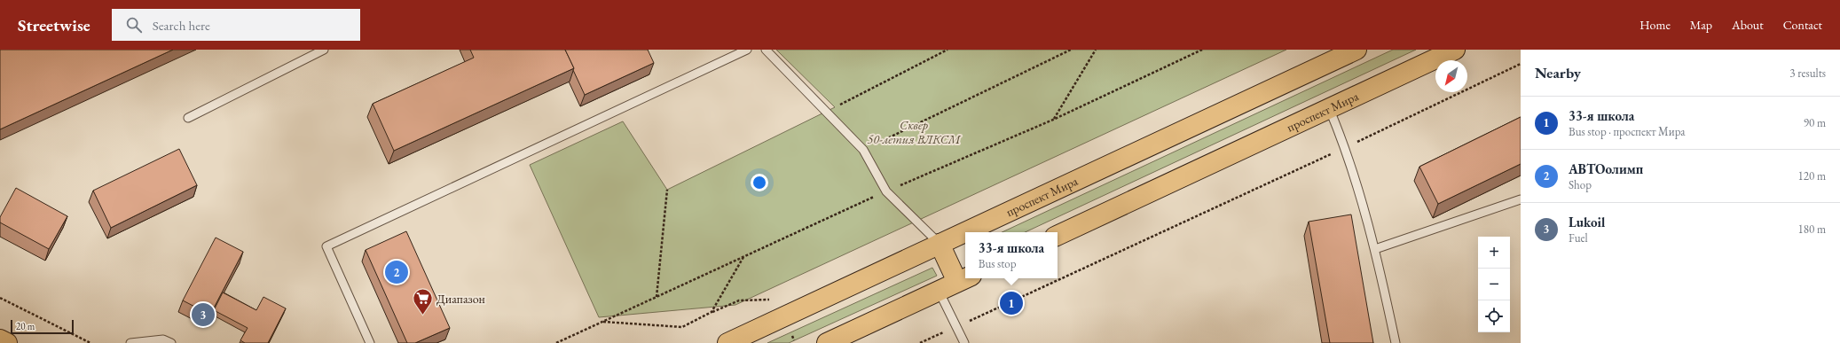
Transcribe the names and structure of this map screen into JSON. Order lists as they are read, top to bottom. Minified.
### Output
{"streets":{"main road":["проспект Мира"]},"parks":["Сквер 50-летия ВЛКСМ"],"places":{"supermarket":["Диапазон"]},"scale_bar":"20 m","north":"bottom left","page":{"header":"Streetwise","search":"Search here","nav":["Home","Map","About","Contact"],"heading":["Nearby","3 results"],"list":[{"mark":"1","name":"33-я школа","note":"Bus stop · проспект Мира","value":"90 m"},{"mark":"2","name":"АВТОолимп","note":"Shop","value":"120 m"},{"mark":"3","name":"Lukoil","note":"Fuel","value":"180 m"}],"popup":["33-я школа","Bus stop"],"map_buttons":["+","−"],"pins":["2","1","3"],"scale":"20 m"}}
